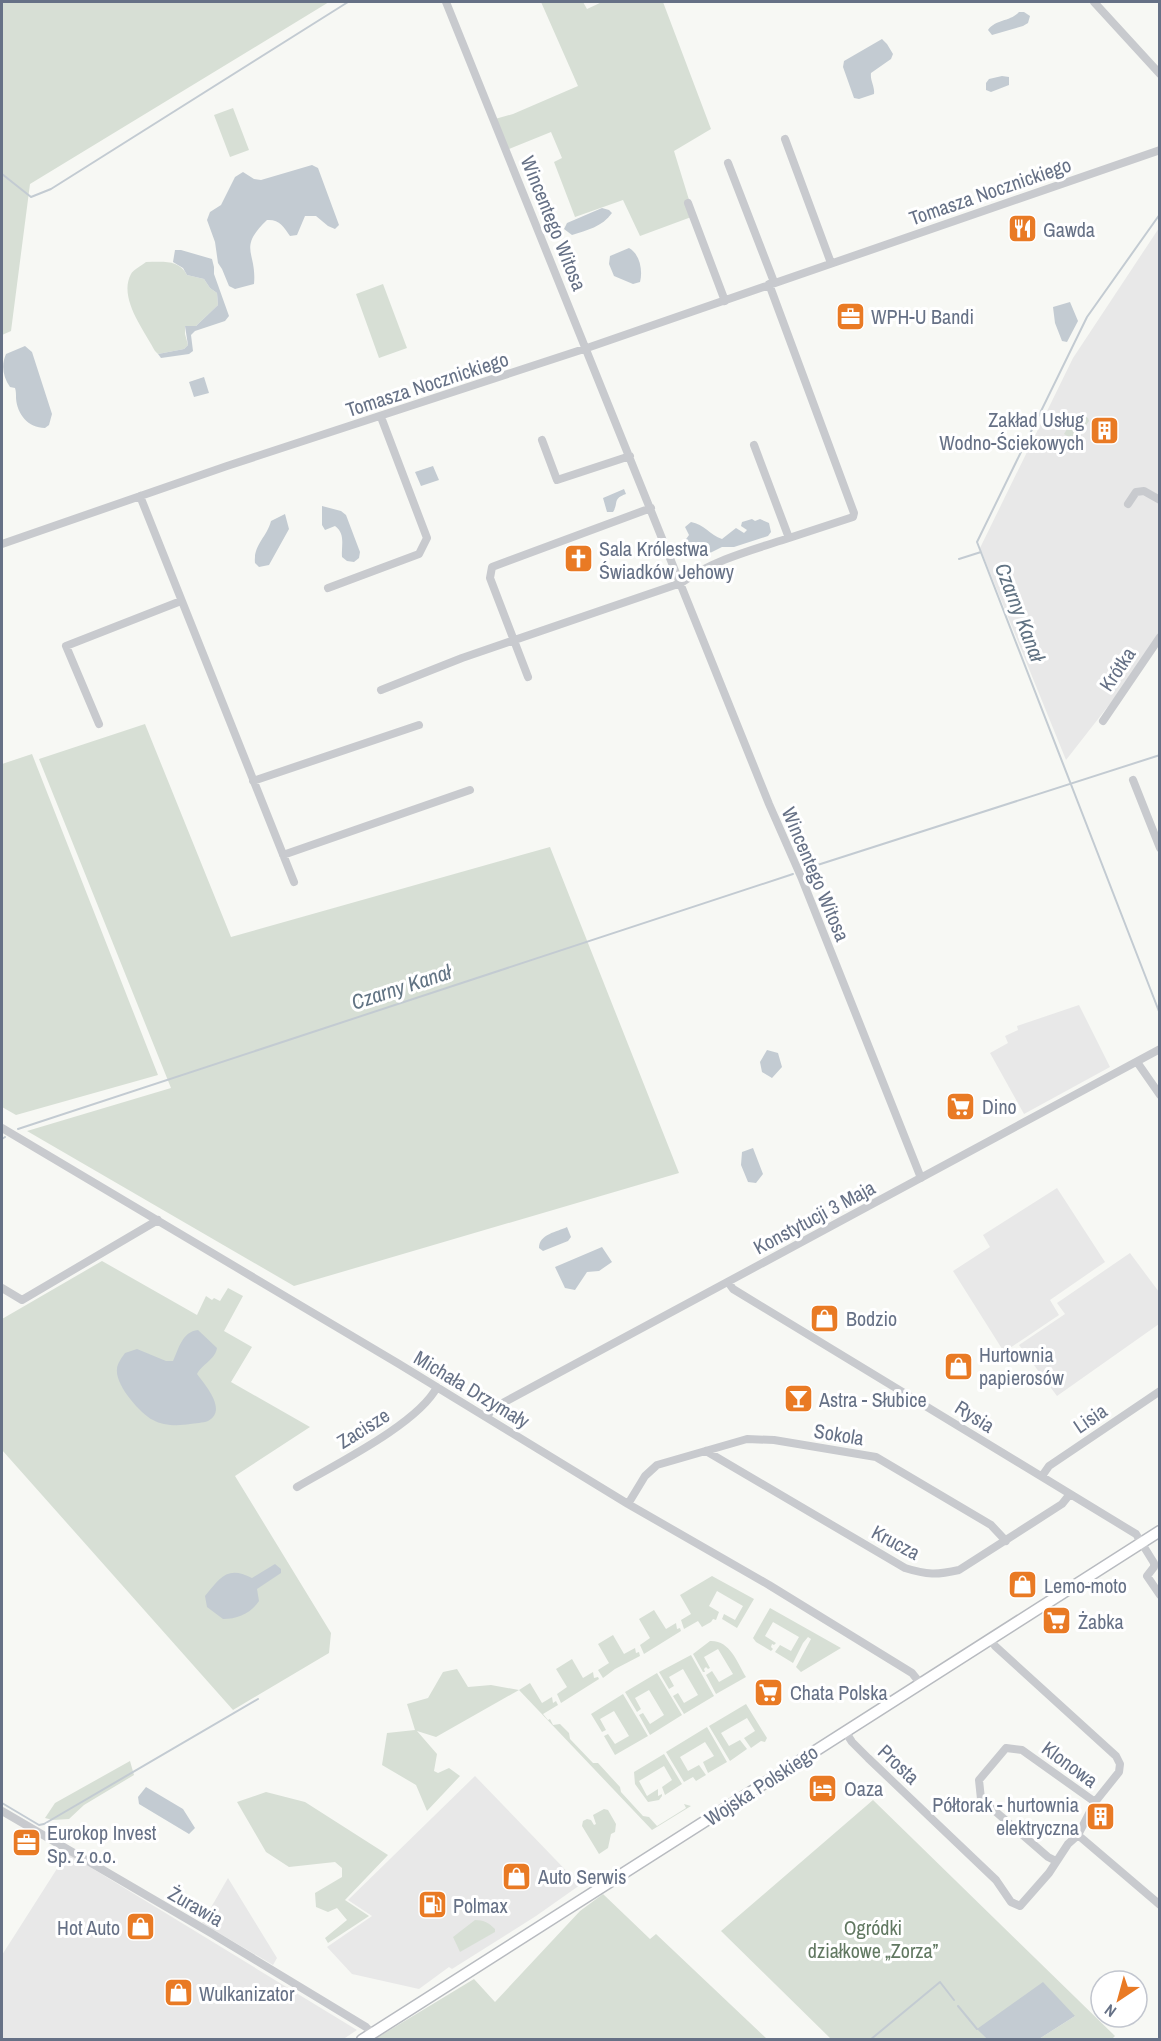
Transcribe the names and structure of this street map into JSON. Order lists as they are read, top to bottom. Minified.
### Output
{"streets":{"main road":["Wojska Polskiego"],"street":["Tomasza Nocznickiego","Wincentego Witosa","Krótka","Konstytucji 3 Maja","Michała Drzymały","Rysia","Lisia","Zacisze","Sokola","Krucza","Prosta","Klonowa","Żurawia"]},"crossings":[["Tomasza Nocznickiego","Wincentego Witosa"],["Wincentego Witosa","Konstytucji 3 Maja"],["Konstytucji 3 Maja","Michała Drzymały"],["Konstytucji 3 Maja","Rysia"],["Michała Drzymały","Zacisze"],["Michała Drzymały","Sokola"],["Michała Drzymały","Wojska Polskiego"],["Rysia","Lisia"],["Rysia","Krucza"],["Rysia","Wojska Polskiego"],["Sokola","Krucza"],["Prosta","Klonowa"],["Prosta","Wojska Polskiego"],["Klonowa","Wojska Polskiego"],["Wojska Polskiego","Żurawia"]],"water":["Czarny Kanał"],"parks":["Ogródki działkowe „Zorza”"],"places":{"restaurant":["Gawda"],"office":["WPH-U Bandi","Eurokop Invest Sp. z o.o."],"building":["Zakład Usług Wodno-Ściekowych","Półtorak - hurtownia elektryczna"],"church":["Sala Królestwa Świadków Jehowy"],"supermarket":["Dino","Żabka","Chata Polska"],"shop":["Bodzio","Hurtownia papierosów","Lemo-moto","Auto Serwis","Hot Auto","Wulkanizator"],"bar":["Astra - Słubice"],"hotel":["Oaza"],"fuel station":["Polmax"]},"north":"bottom left"}
